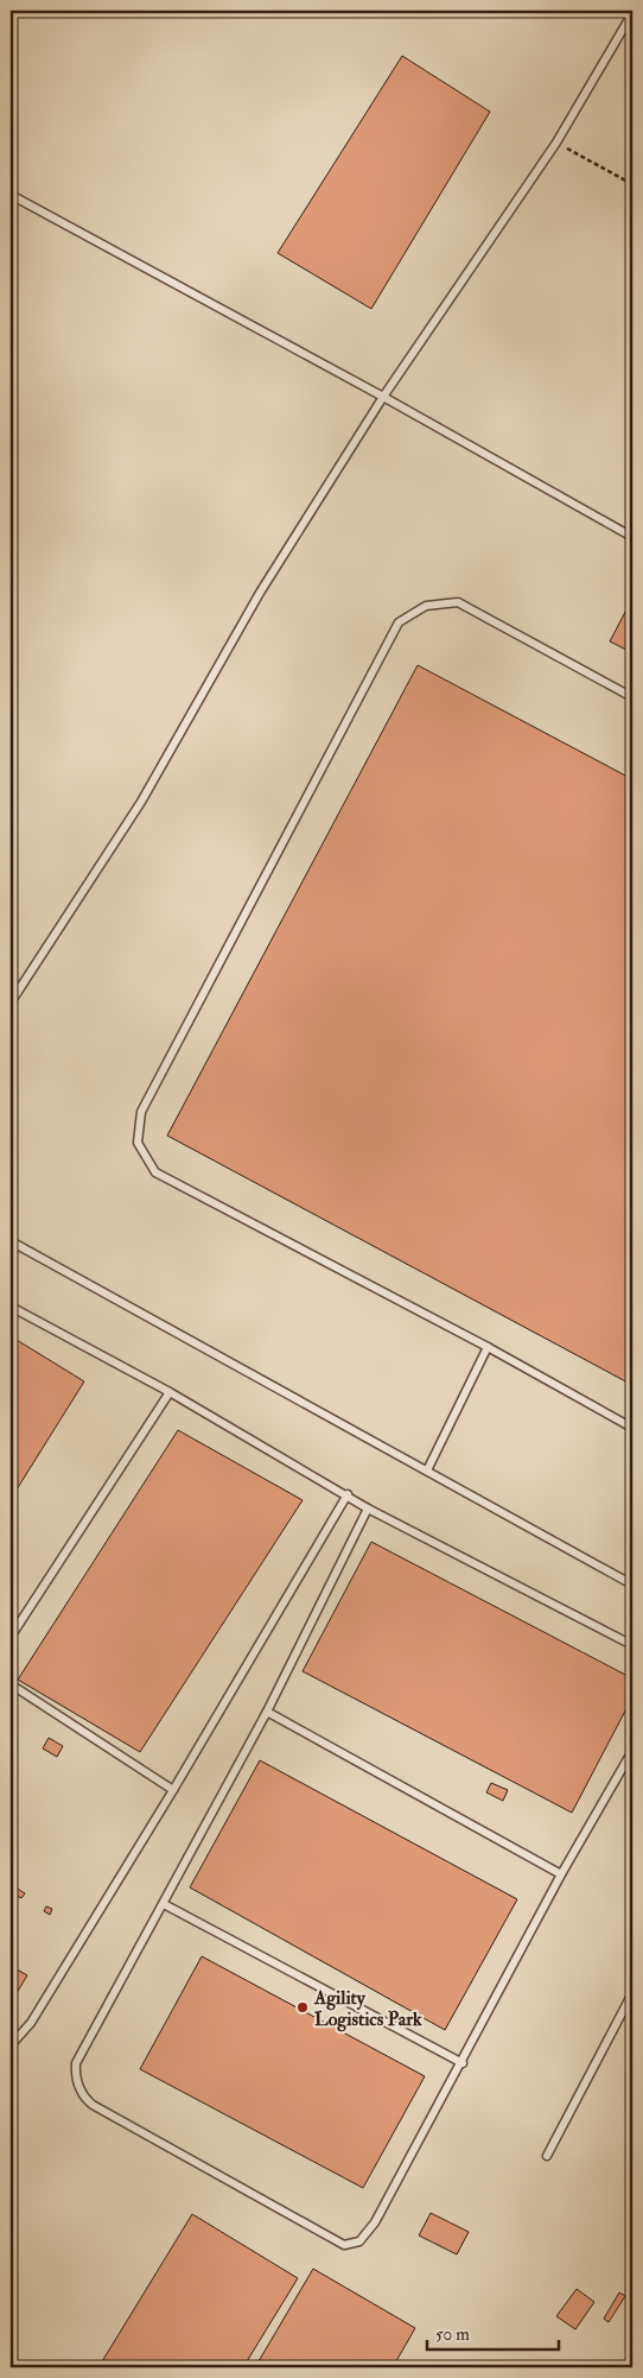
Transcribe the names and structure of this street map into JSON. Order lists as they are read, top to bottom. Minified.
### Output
{"places":["Agility Logistics Park"],"scale_bar":"50 m"}
